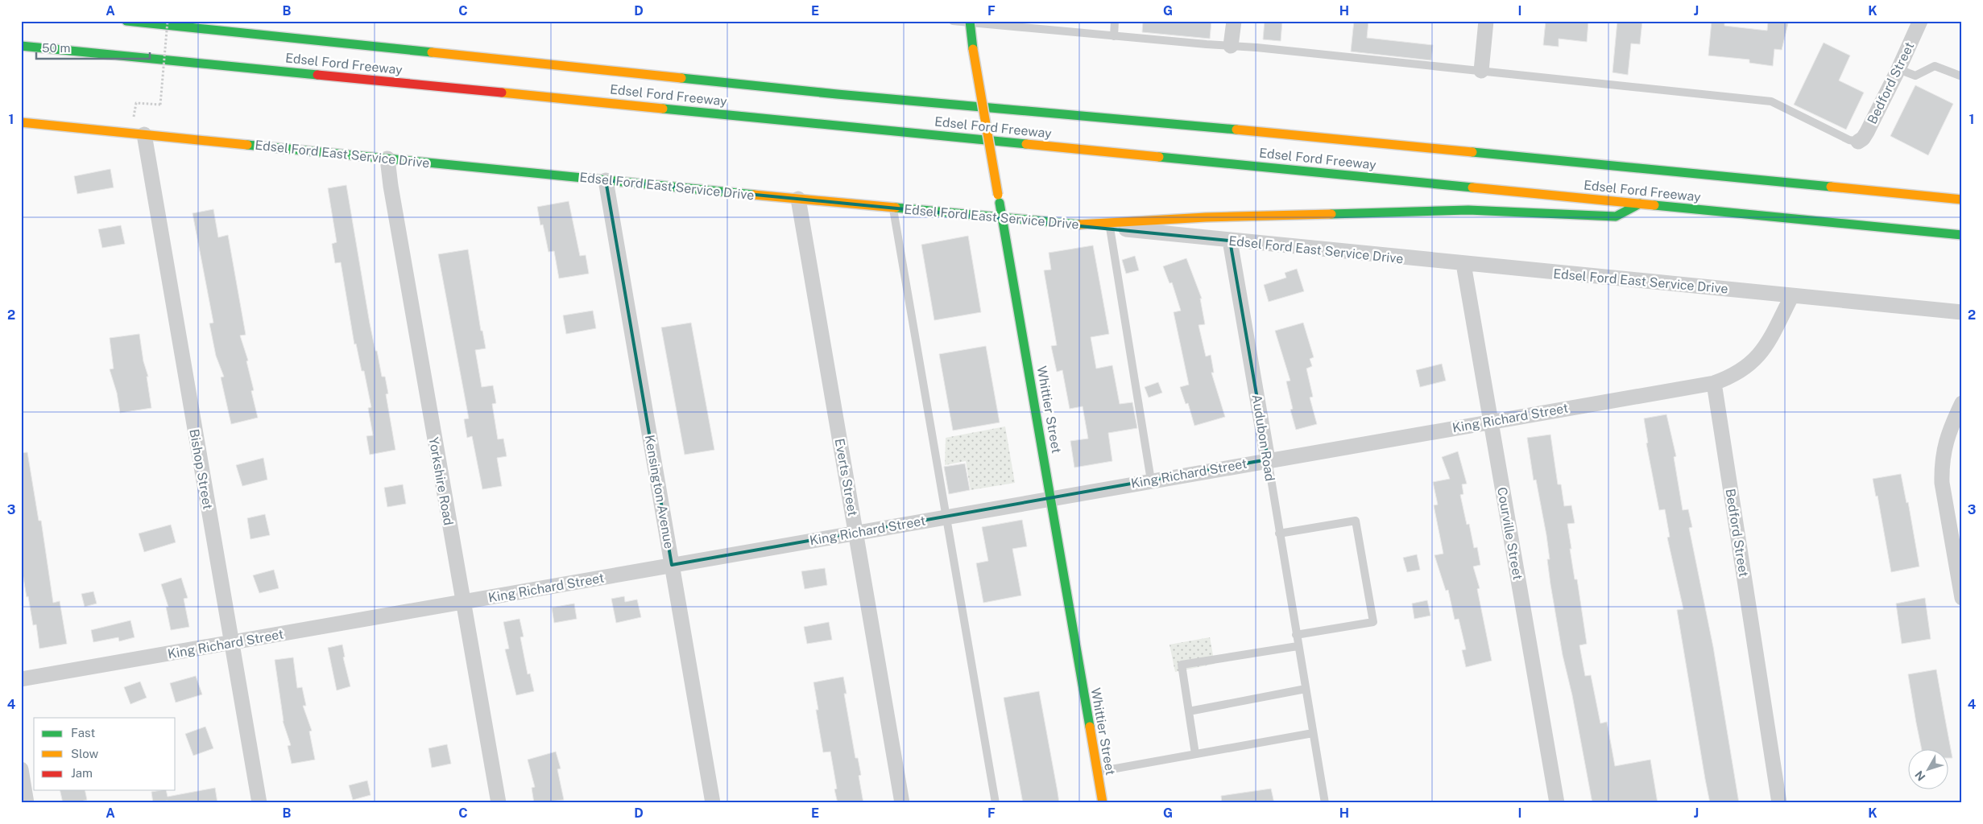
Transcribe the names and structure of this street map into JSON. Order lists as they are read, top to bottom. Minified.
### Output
{"streets":{"main road":["Edsel Ford Freeway","Edsel Ford East Service Drive","Whittier Street"],"street":["Bedford Street","King Richard Street","Audubon Road","Bishop Street","Everts Street","Yorkshire Road","Kensington Avenue","Courville Street"]},"crossings":[["Bedford Street","King Richard Street"],["Edsel Ford East Service Drive","Whittier Street"],["Edsel Ford East Service Drive","Audubon Road"],["Edsel Ford East Service Drive","Bishop Street"],["Edsel Ford East Service Drive","Everts Street"],["Edsel Ford East Service Drive","Yorkshire Road"],["Edsel Ford East Service Drive","Kensington Avenue"],["Edsel Ford East Service Drive","Courville Street"],["Whittier Street","King Richard Street"],["King Richard Street","Audubon Road"],["King Richard Street","Bishop Street"],["King Richard Street","Everts Street"],["King Richard Street","Yorkshire Road"],["King Richard Street","Kensington Avenue"],["King Richard Street","Courville Street"]],"legend":["Fast","Slow","Jam"],"scale_bar":"50 m","north":"bottom left","grid":{"columns":["A","B","C","D","E","F","G","H","I","J","K"],"rows":["1","2","3","4"]}}
